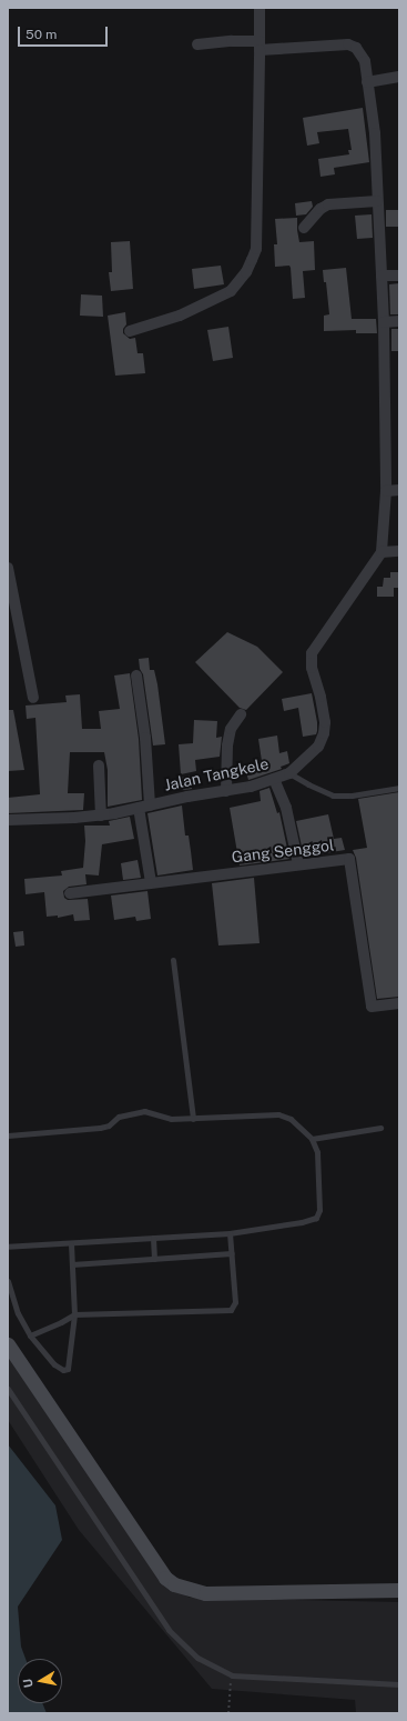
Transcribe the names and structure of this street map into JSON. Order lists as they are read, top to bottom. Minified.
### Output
{"streets":{"street":["Jalan Tangkele","Gang Senggol"]},"scale_bar":"50 m","north":"left"}
